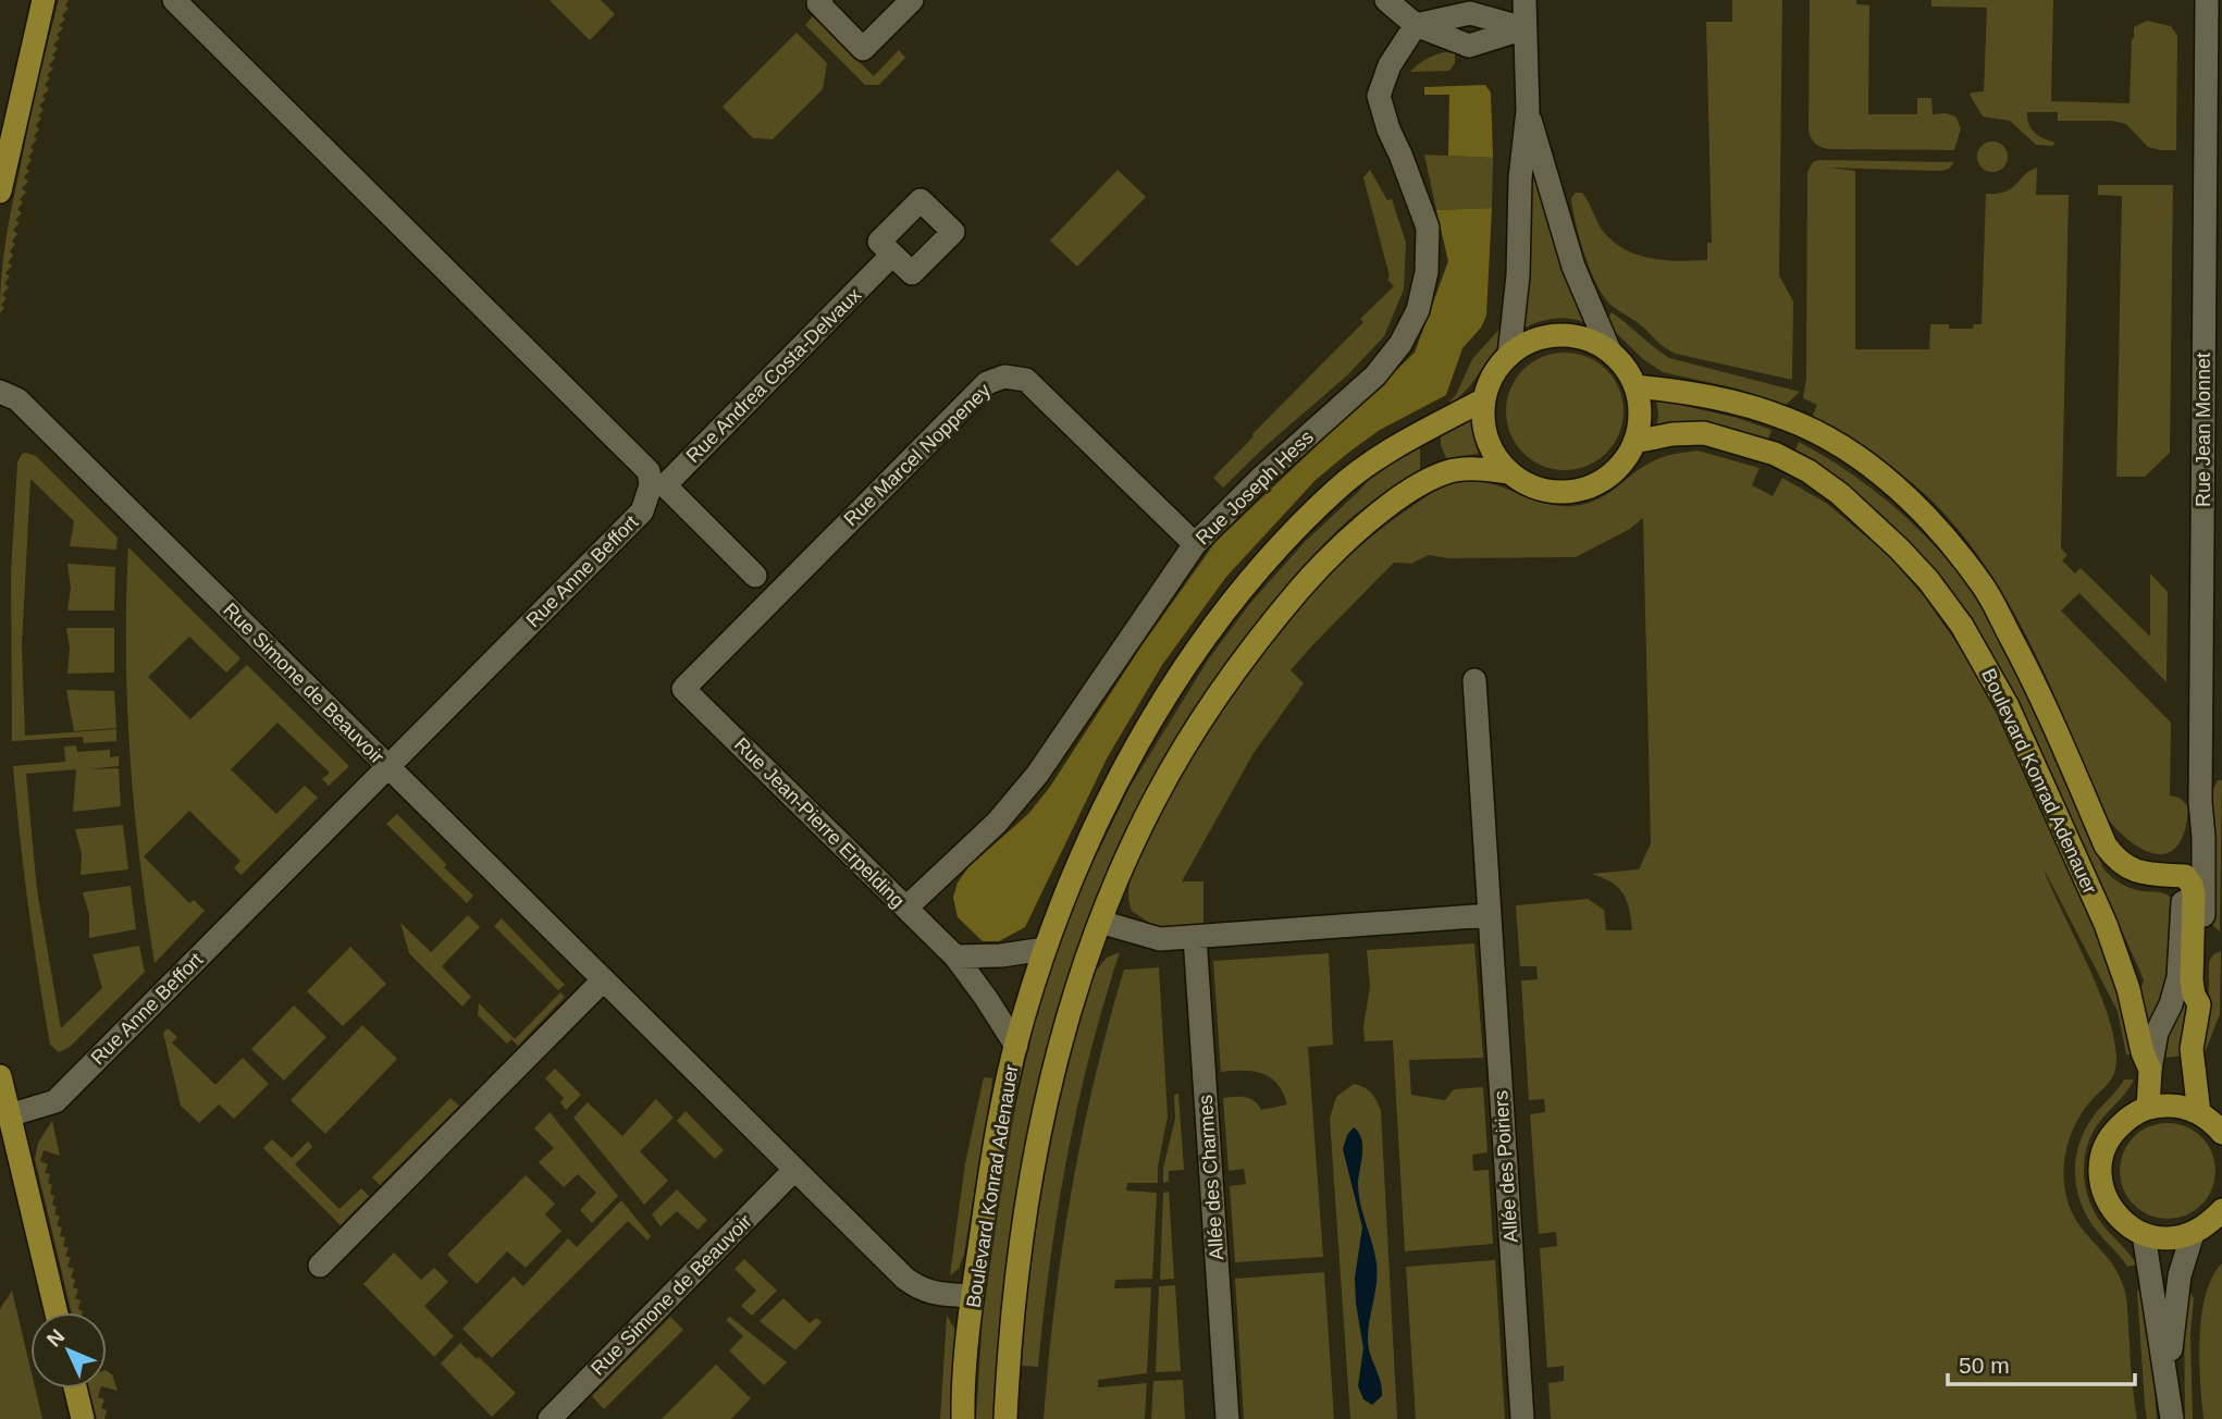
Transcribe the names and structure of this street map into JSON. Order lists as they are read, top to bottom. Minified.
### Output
{"streets":{"main road":["Rue Jean Monnet","Boulevard Konrad Adenauer"],"street":["Rue Andrea Costa-Delvaux","Rue Marcel Noppeney","Rue Joseph Hess","Rue Anne Beffort","Rue Simone de Beauvoir","Rue Jean-Pierre Erpelding","Allée des Poiriers","Allée des Charmes"]},"crossings":[["Rue Andrea Costa-Delvaux","Rue Anne Beffort"],["Rue Jean Monnet","Boulevard Konrad Adenauer"],["Rue Marcel Noppeney","Rue Joseph Hess"],["Rue Marcel Noppeney","Rue Jean-Pierre Erpelding"],["Rue Joseph Hess","Rue Jean-Pierre Erpelding"],["Rue Anne Beffort","Rue Simone de Beauvoir"],["Rue Simone de Beauvoir","Boulevard Konrad Adenauer"],["Boulevard Konrad Adenauer","Rue Jean-Pierre Erpelding"]],"scale_bar":"50 m","north":"top left"}
